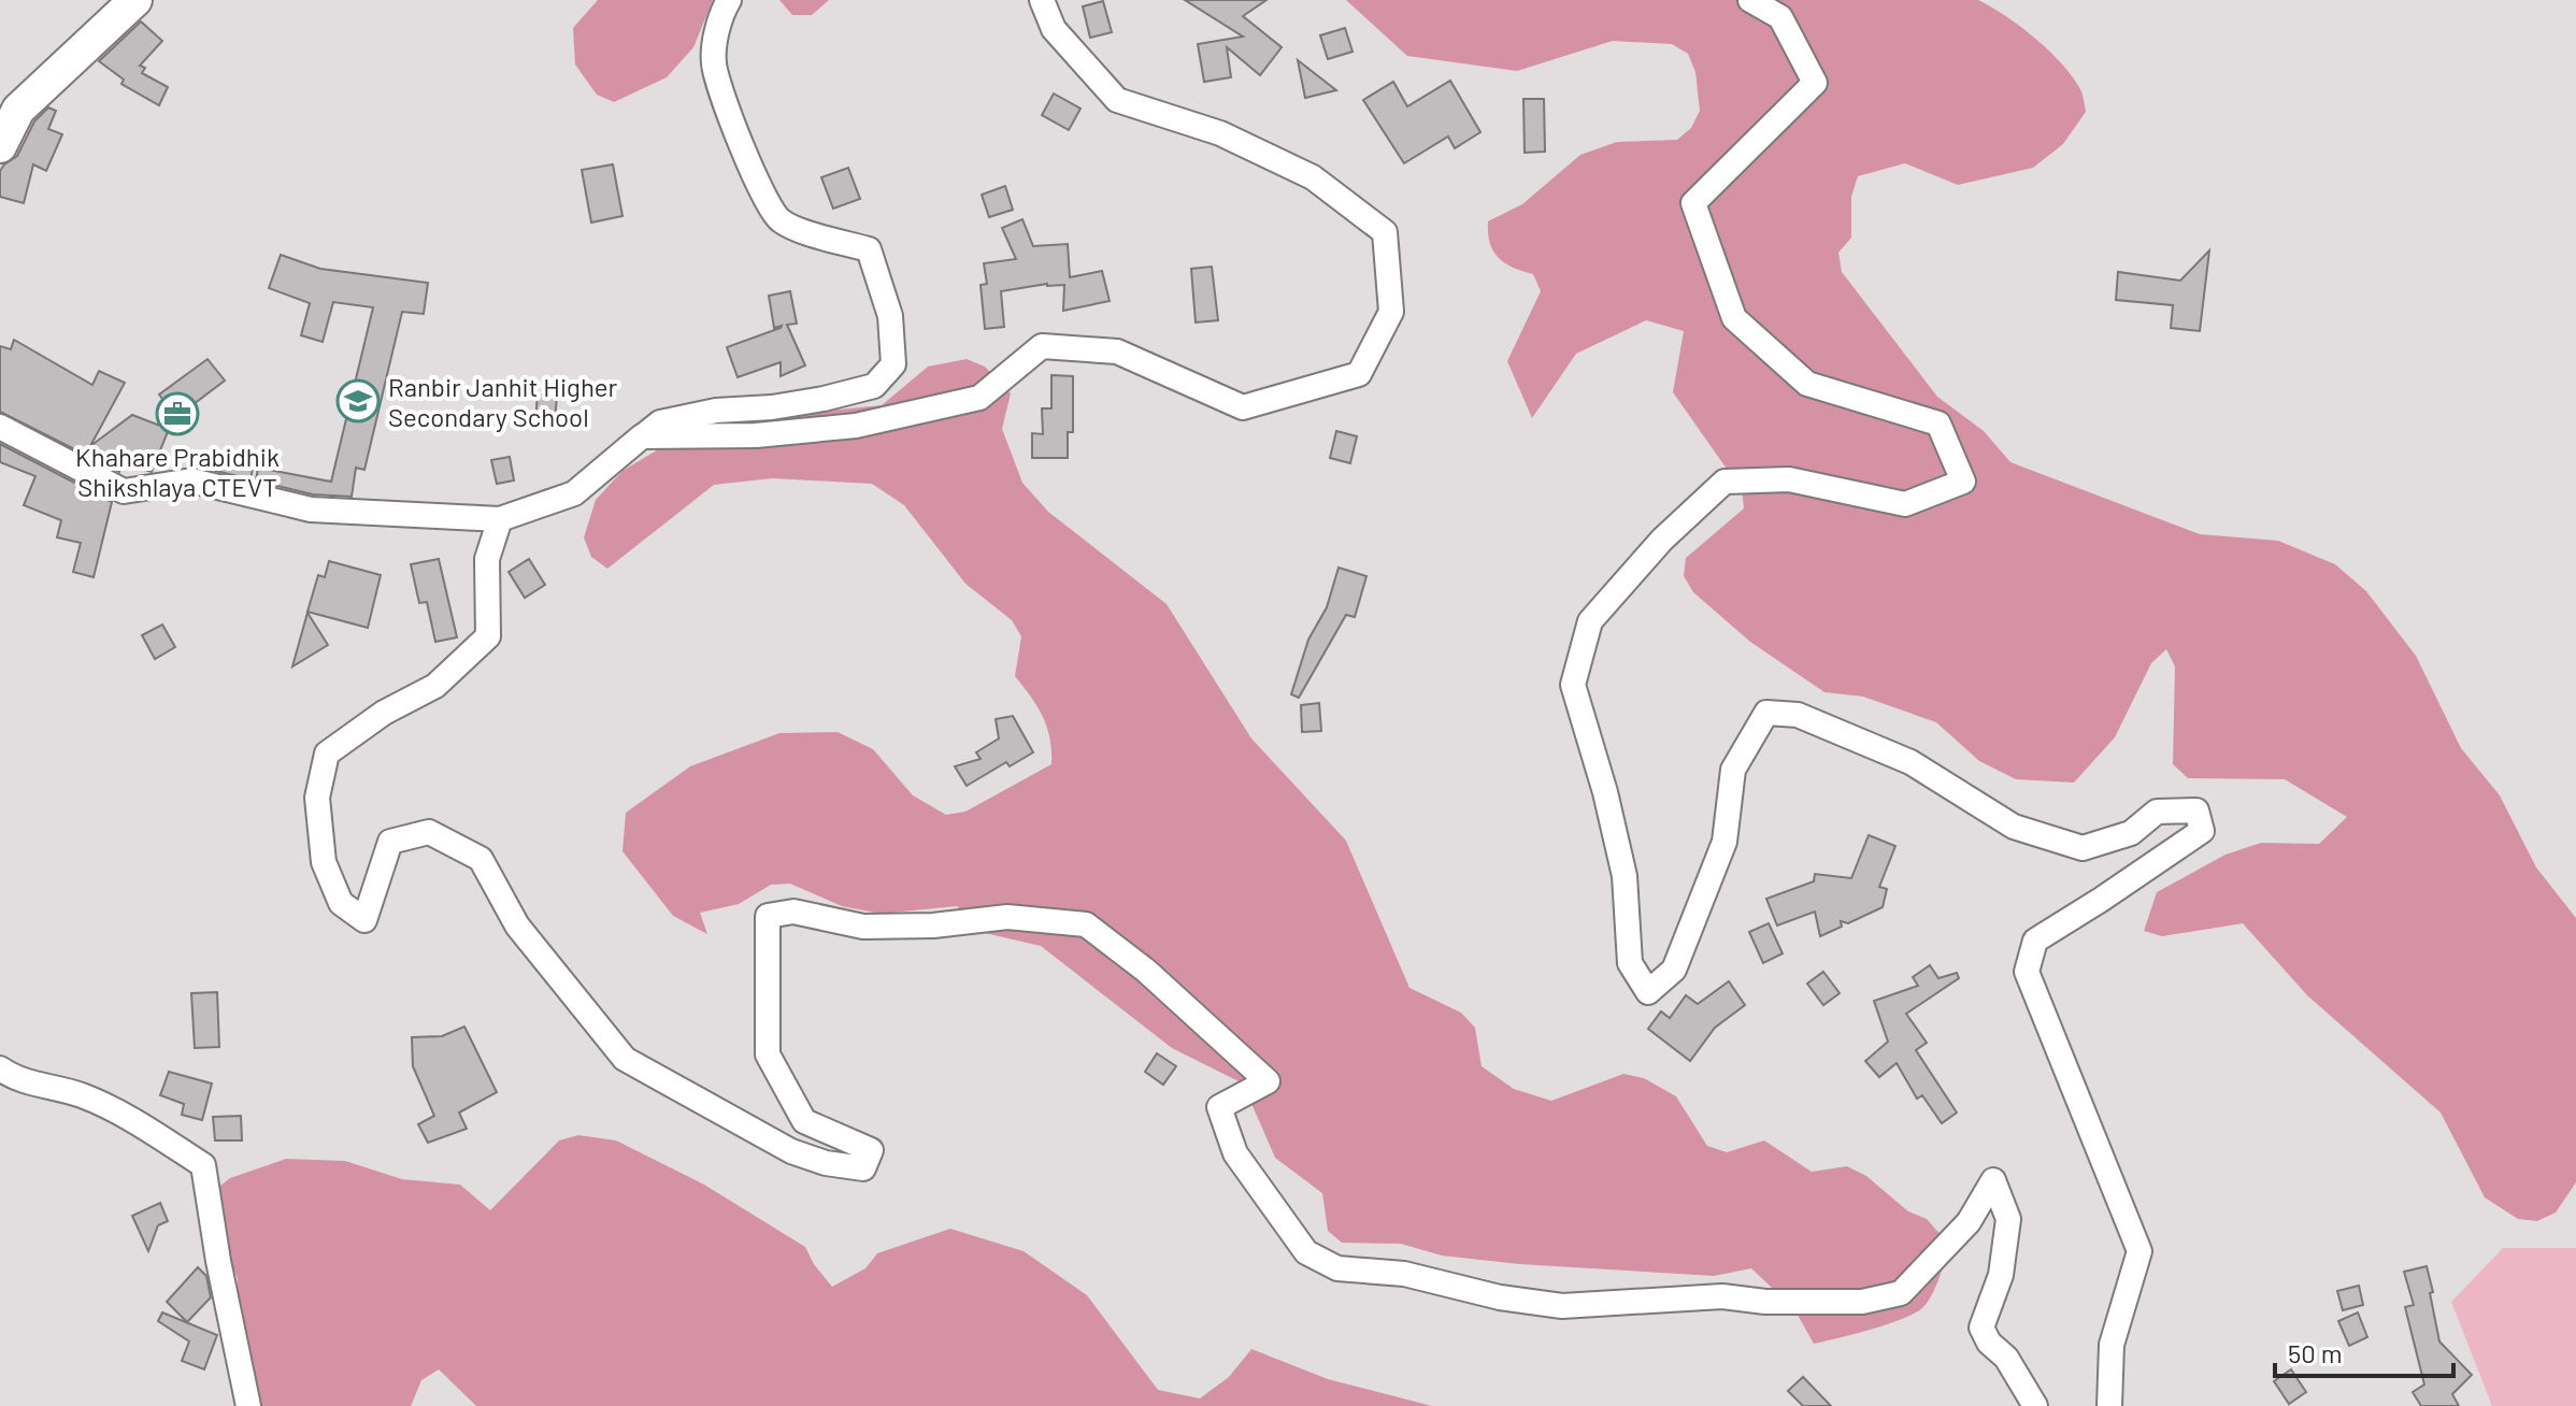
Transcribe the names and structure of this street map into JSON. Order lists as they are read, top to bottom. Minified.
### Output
{"places":{"school or university":["Ranbir Janhit Higher Secondary School"],"office":["Khahare Prabidhik Shikshlaya CTEVT"]},"scale_bar":"50 m"}
